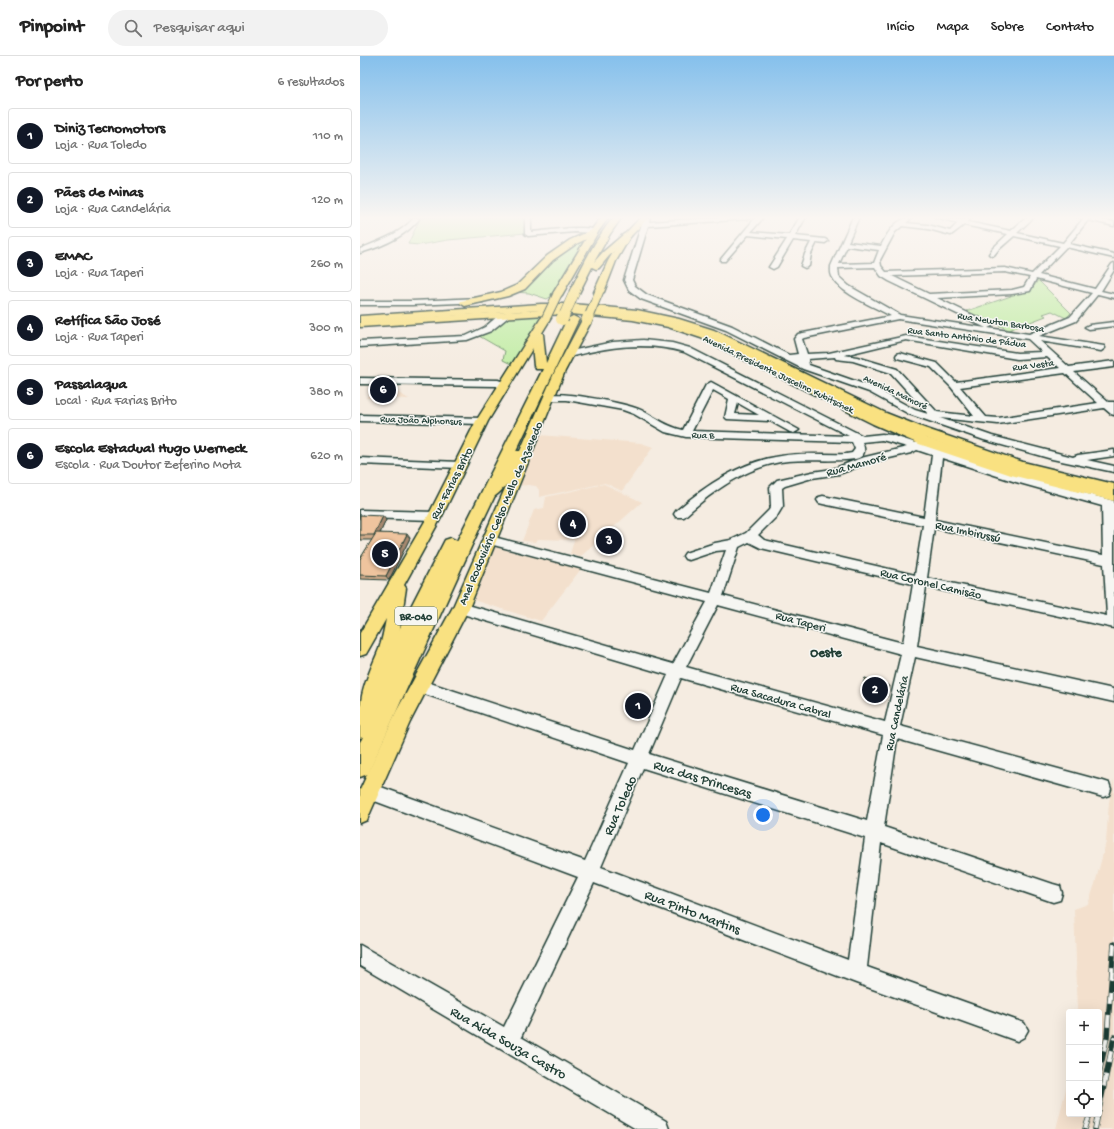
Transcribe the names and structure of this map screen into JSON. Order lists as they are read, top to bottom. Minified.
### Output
{"streets":{"highway":["Avenida Presidente Juscelino Kubitschek","Anel Rodoviário Celso Mello de Azevedo","BR-040"],"main road":["Rua Farias Brito"],"street":["Rua Newton Barbosa","Rua Santo Antônio de Pádua","Rua Vesta","Avenida Mamoré","Rua João Alphonsus","Rua B","Rua Mamoré","Rua Imbirussú","Rua Coronel Camisão","Rua Taperi","Rua Sacadura Cabral","Rua Candelária","Rua das Princesas","Rua Toledo","Rua Pinto Martins","Rua Aída Souza Castro"]},"crossings":[["Rua Newton Barbosa","Rua Santo Antônio de Pádua"],["Rua Santo Antônio de Pádua","Avenida Mamoré"],["Avenida Presidente Juscelino Kubitschek","Rua B"],["Avenida Presidente Juscelino Kubitschek","Rua Mamoré"],["Rua João Alphonsus","Rua Farias Brito"],["Rua B","Rua Mamoré"],["Rua B","Anel Rodoviário Celso Mello de Azevedo"],["Rua B","Rua Candelária"],["Rua Mamoré","Rua Coronel Camisão"],["Rua Mamoré","Rua Toledo"],["Anel Rodoviário Celso Mello de Azevedo","Rua Taperi"],["Anel Rodoviário Celso Mello de Azevedo","Rua Sacadura Cabral"],["Anel Rodoviário Celso Mello de Azevedo","Rua das Princesas"],["Anel Rodoviário Celso Mello de Azevedo","Rua Pinto Martins"],["Rua Imbirussú","Rua Candelária"],["Rua Coronel Camisão","Rua Candelária"],["Rua Taperi","Rua Candelária"],["Rua Taperi","Rua Toledo"],["Rua Sacadura Cabral","Rua Candelária"],["Rua Sacadura Cabral","Rua Toledo"],["Rua Candelária","Rua das Princesas"],["Rua Candelária","Rua Pinto Martins"],["Rua das Princesas","Rua Toledo"],["Rua Toledo","Rua Pinto Martins"],["Rua Toledo","Rua Aída Souza Castro"]],"districts":["Oeste"],"page":{"header":"Pinpoint","search":"Pesquisar aqui","nav":["Início","Mapa","Sobre","Contato"],"heading":["Por perto","6 resultados"],"list":[{"mark":"1","name":"Diniz Tecnomotors","note":"Loja · Rua Toledo","value":"110 m"},{"mark":"2","name":"Pães de Minas","note":"Loja · Rua Candelária","value":"120 m"},{"mark":"3","name":"EMAC","note":"Loja · Rua Taperi","value":"260 m"},{"mark":"4","name":"Retífica São José","note":"Loja · Rua Taperi","value":"300 m"},{"mark":"5","name":"Passalaqua","note":"Local · Rua Farias Brito","value":"380 m"},{"mark":"6","name":"Escola Estadual Hugo Werneck","note":"Escola · Rua Doutor Zeferino Mota","value":"620 m"}],"pins":["6","4","3","5","2","1"],"map_buttons":["+","−"]}}
